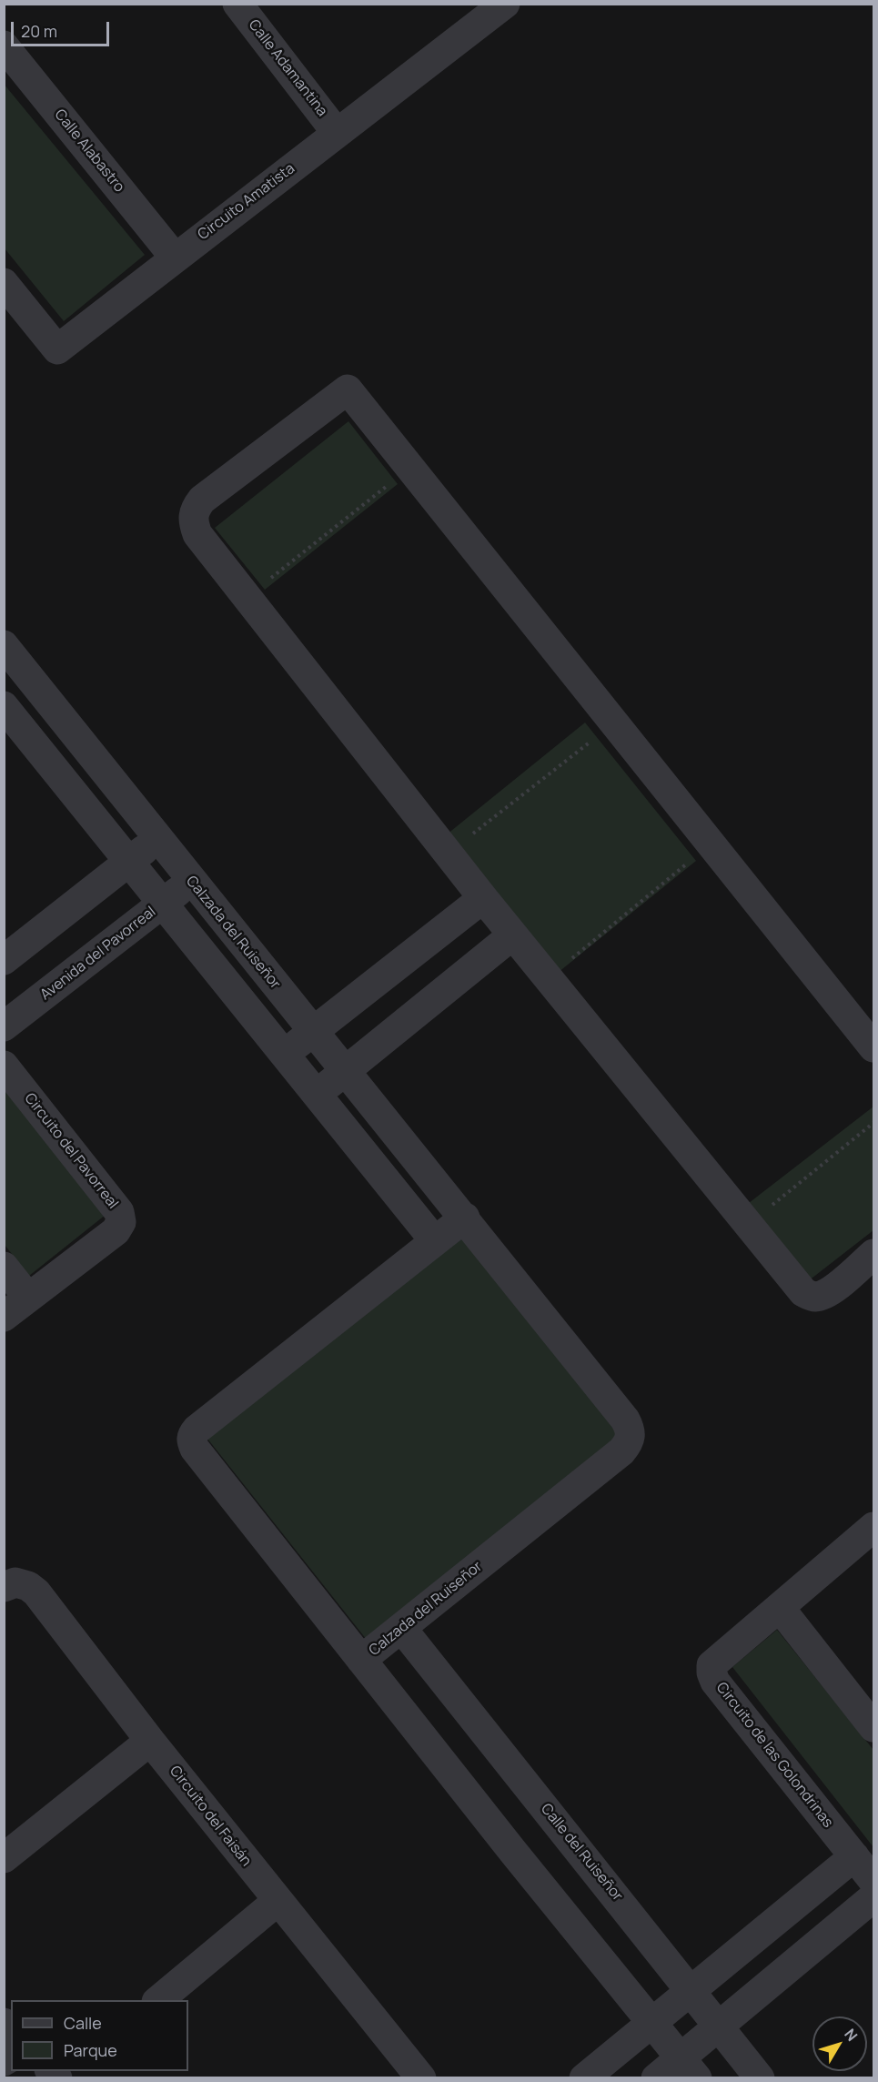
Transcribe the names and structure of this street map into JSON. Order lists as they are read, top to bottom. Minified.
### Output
{"streets":{"street":["Calle Adamantina","Calle Alabastro","Circuito Amatista","Calzada del Ruiseñor","Avenida del Pavorreal","Circuito del Pavorreal","Circuito de las Golondrinas","Circuito del Faisán","Calle del Ruiseñor"]},"crossings":[["Calle Adamantina","Circuito Amatista"],["Calle Alabastro","Circuito Amatista"],["Calzada del Ruiseñor","Avenida del Pavorreal"],["Calzada del Ruiseñor","Calle del Ruiseñor"]],"legend":["Calle","Parque"],"scale_bar":"20 m","north":"top right"}
